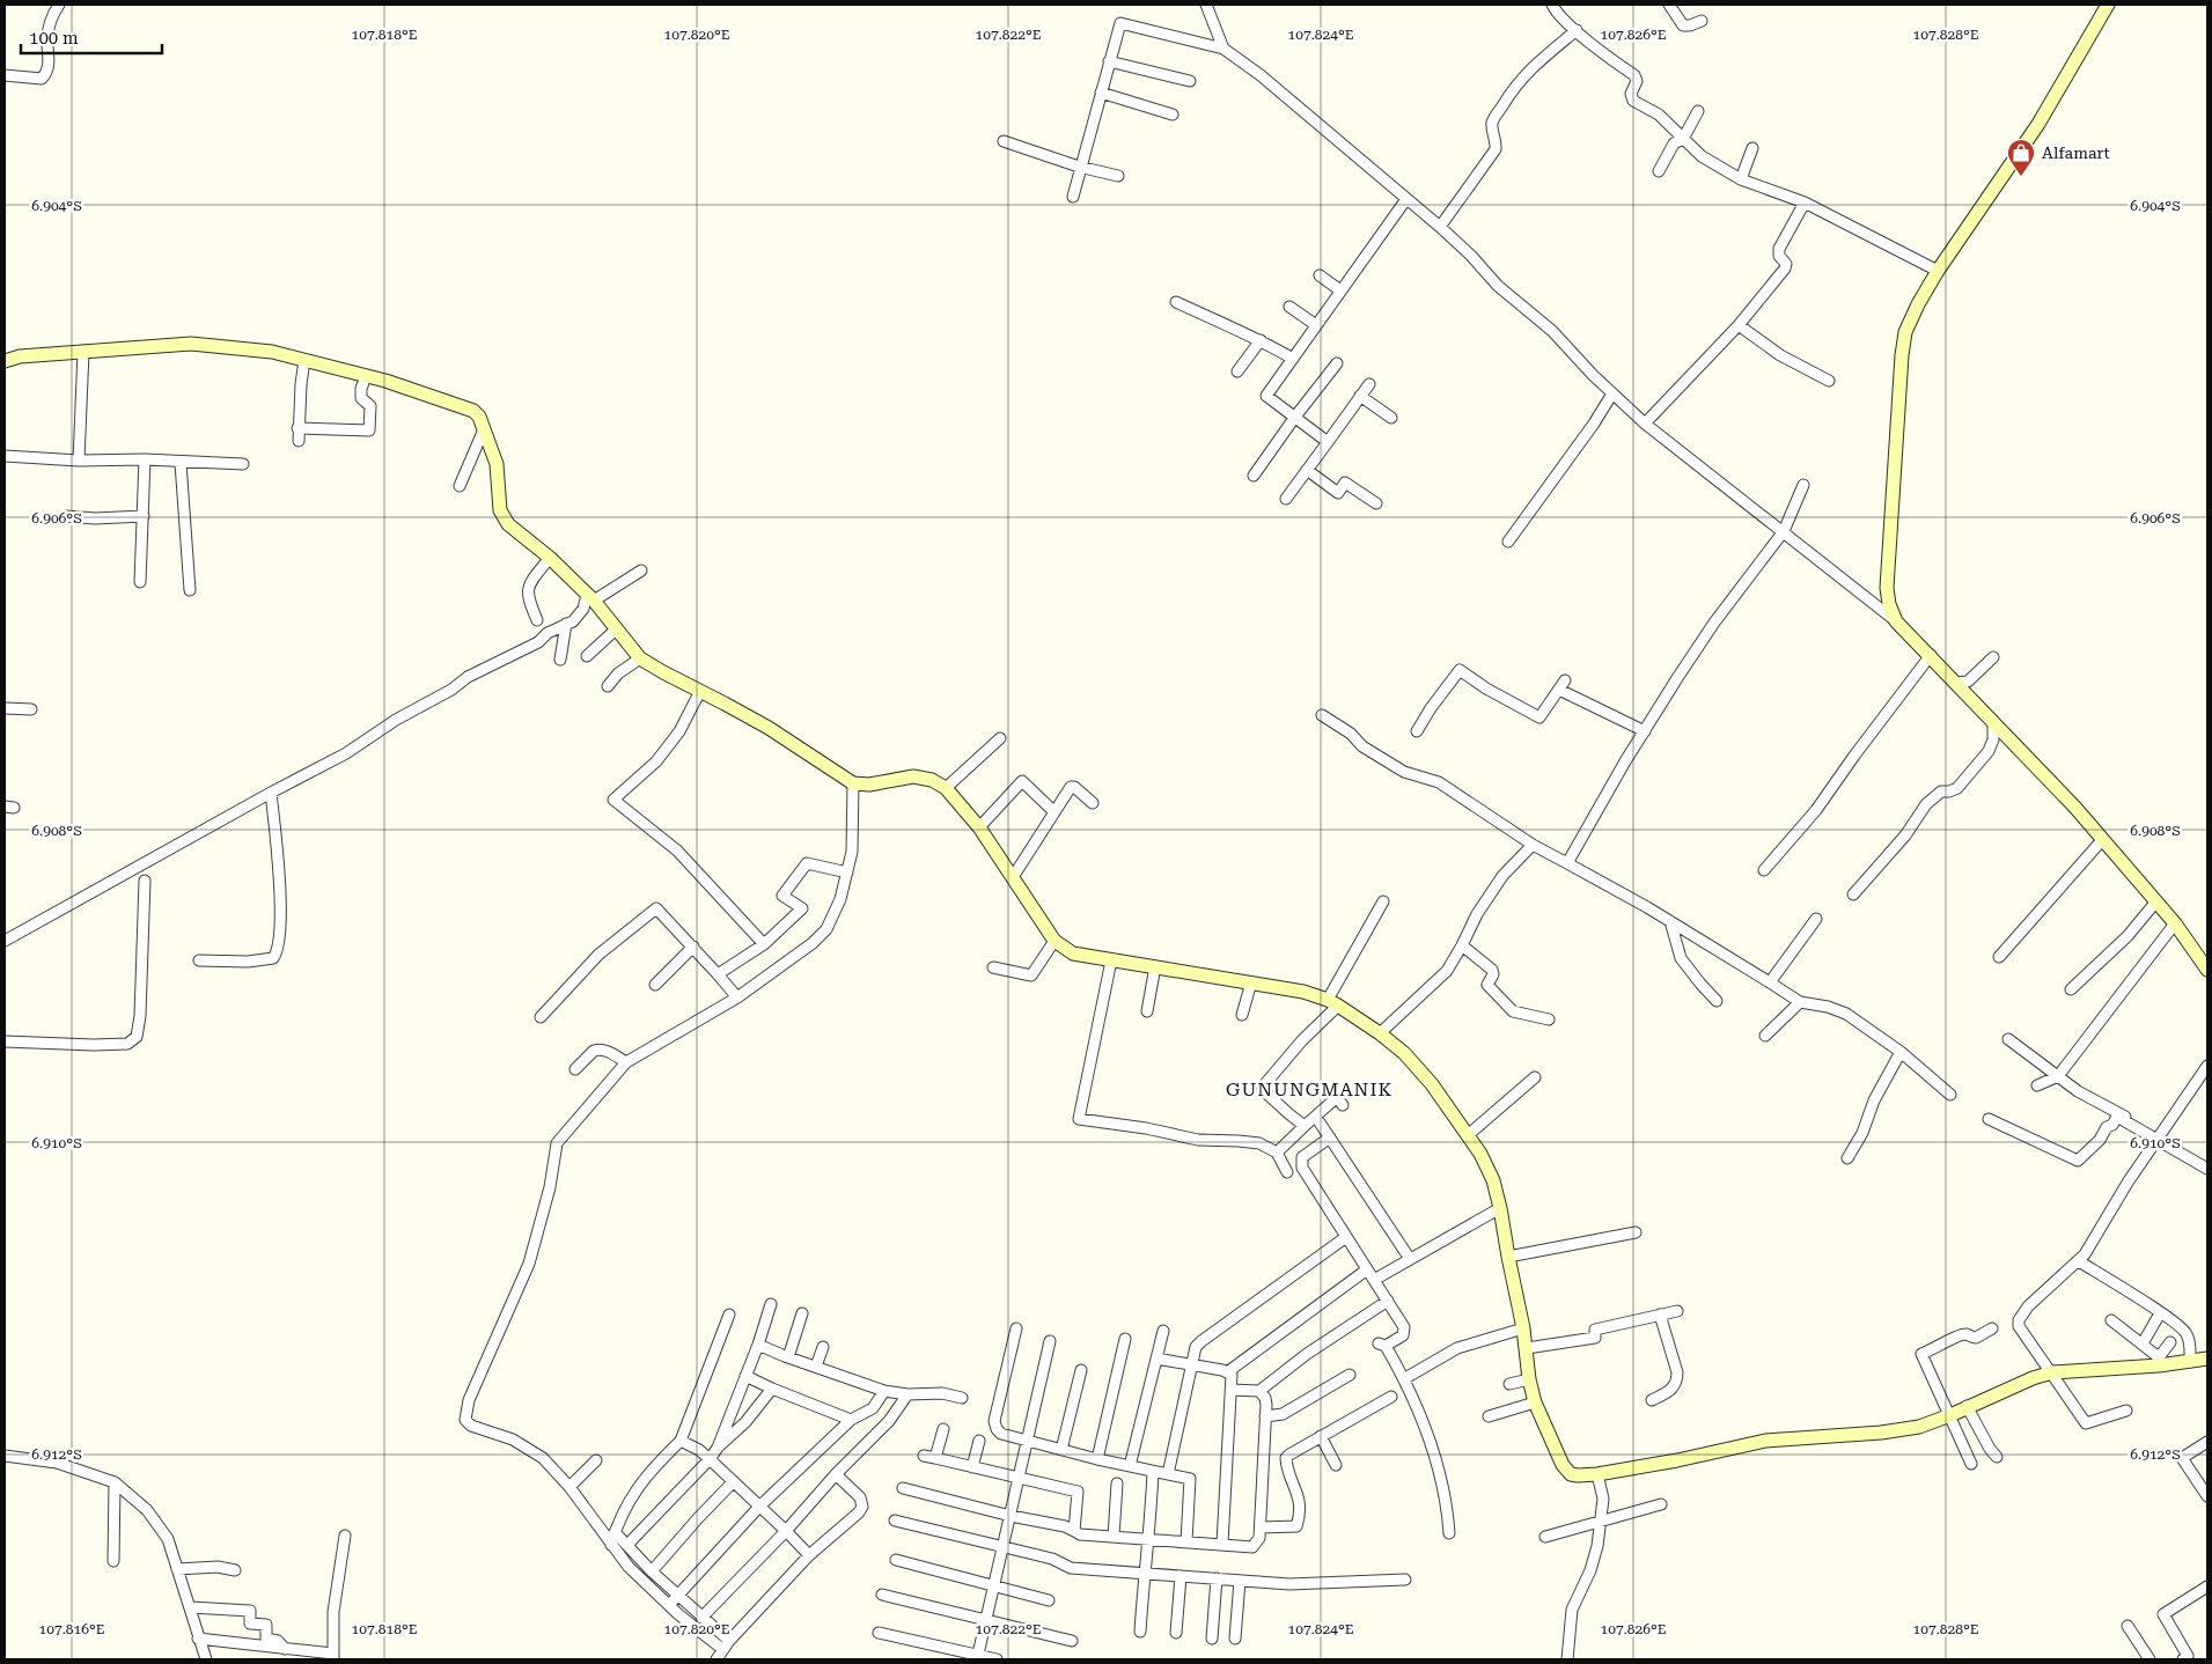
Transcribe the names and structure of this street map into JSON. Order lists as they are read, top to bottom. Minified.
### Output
{"districts":["GUNUNGMANIK"],"places":{"shop":["Alfamart"]},"scale_bar":"100 m","coordinates":["107.818°E","107.820°E","107.822°E","107.824°E","107.826°E","107.828°E","6.904°S","6.906°S","6.908°S","6.910°S","6.912°S","107.816°E"]}
